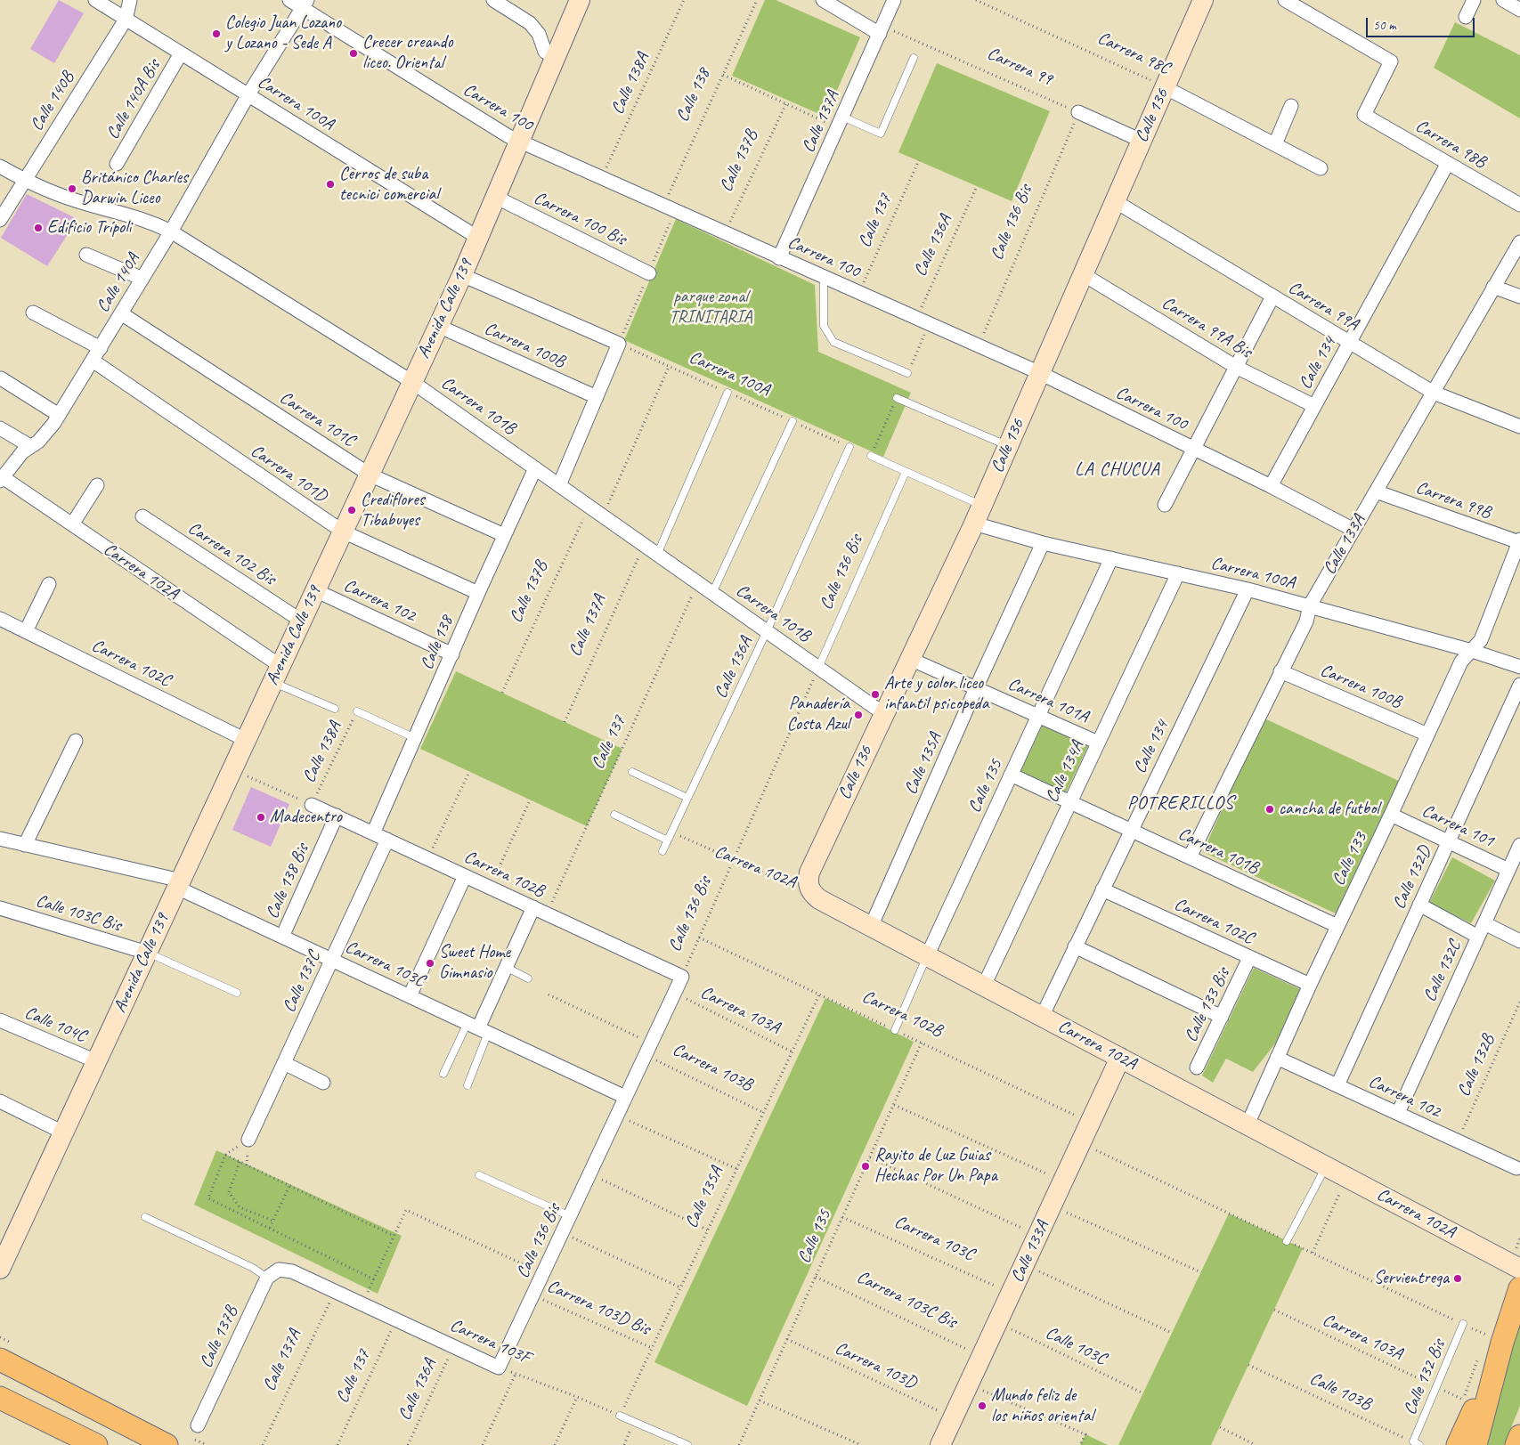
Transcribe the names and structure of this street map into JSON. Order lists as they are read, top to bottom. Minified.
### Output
{"streets":{"street":["Carrera 98C","Calle 138","Calle 140A Bis","Calle 140B","Carrera 100A","Carrera 100","Calle 136","Calle 137A","Carrera 98B","Calle 137B","Carrera 100 Bis","Calle 136 Bis","Calle 140A","Carrera 99A","Avenida Calle 139","Carrera 99A Bis","Carrera 100B","Calle 134","Carrera 101B","Carrera 101C","Carrera 101D","Carrera 99B","Calle 133A","Carrera 102 Bis","Carrera 102A","Carrera 102","Carrera 102C","Carrera 101A","Calle 135A","Calle 134A","Calle 135","Carrera 101","Calle 133","Carrera 102B","Calle 132D","Calle 138 Bis","Calle 103C Bis","Carrera 103C","Calle 132C","Calle 137C","Calle 133 Bis","Calle 104C","Carrera 103F"],"lane":["Calle 136A","Calle 132 Bis"],"path":["Carrera 99","Calle 138A","Calle 137","Carrera 103A","Calle 132B","Carrera 103B","Carrera 103C Bis","Carrera 103D Bis","Calle 103C","Carrera 103D","Calle 103B"]},"crossings":[["Carrera 98C","Calle 136"],["Carrera 99","Calle 137A"],["Carrera 99","Calle 136 Bis"],["Calle 138A","Carrera 100"],["Calle 138A","Carrera 102B"],["Calle 138","Carrera 100"],["Calle 138","Carrera 101B"],["Calle 138","Carrera 101C"],["Calle 138","Carrera 101D"],["Calle 138","Carrera 102"],["Calle 138","Carrera 102B"],["Calle 140A Bis","Carrera 100A"],["Calle 140B","Carrera 100A"],["Calle 140B","Carrera 101B"],["Carrera 100A","Calle 136"],["Carrera 100A","Calle 136A"],["Carrera 100A","Calle 140A"],["Carrera 100A","Avenida Calle 139"],["Carrera 100A","Calle 134"],["Carrera 100A","Calle 133A"],["Carrera 100A","Calle 135A"],["Carrera 100A","Calle 134A"],["Carrera 100A","Calle 135"],["Carrera 100A","Calle 133"],["Carrera 100","Calle 136"],["Carrera 100","Calle 137A"],["Carrera 100","Calle 137B"],["Carrera 100","Calle 137"],["Carrera 100","Calle 136 Bis"],["Carrera 100","Calle 136A"],["Carrera 100","Calle 140A"],["Carrera 100","Avenida Calle 139"],["Carrera 100","Calle 134"],["Carrera 100","Calle 133A"],["Calle 136","Carrera 99A"],["Calle 136","Carrera 99A Bis"],["Calle 136","Carrera 101B"],["Calle 136","Carrera 102A"],["Calle 136","Carrera 101A"],["Calle 137A","Carrera 101B"],["Calle 137A","Carrera 103F"],["Carrera 98B","Calle 134"],["Calle 137B","Carrera 101B"],["Calle 137B","Carrera 103F"],["Carrera 100 Bis","Avenida Calle 139"],["Calle 137","Carrera 101B"],["Calle 137","Carrera 102B"],["Calle 137","Carrera 103F"],["Calle 136 Bis","Carrera 101B"],["Calle 136 Bis","Carrera 102A"],["Calle 136 Bis","Carrera 102B"],["Calle 136 Bis","Carrera 103C"],["Calle 136 Bis","Carrera 103A"],["Calle 136 Bis","Carrera 103B"],["Calle 136 Bis","Carrera 103D Bis"],["Calle 136 Bis","Carrera 103F"],["Calle 136A","Carrera 101B"],["Calle 136A","Carrera 102A"],["Calle 136A","Carrera 103F"],["Calle 140A","Carrera 101B"],["Calle 140A","Carrera 101C"],["Calle 140A","Carrera 101D"],["Calle 140A","Carrera 102A"],["Carrera 99A","Calle 134"],["Carrera 99A","Calle 133A"],["Avenida Calle 139","Carrera 100B"],["Avenida Calle 139","Carrera 101B"],["Avenida Calle 139","Carrera 101C"],["Avenida Calle 139","Carrera 101D"],["Avenida Calle 139","Carrera 102 Bis"],["Avenida Calle 139","Carrera 102A"],["Avenida Calle 139","Carrera 102"],["Avenida Calle 139","Carrera 102C"],["Avenida Calle 139","Calle 103C Bis"],["Avenida Calle 139","Carrera 103C"],["Avenida Calle 139","Calle 104C"],["Carrera 99A Bis","Calle 134"],["Carrera 100B","Calle 133A"],["Carrera 100B","Calle 133"],["Calle 134","Carrera 101B"],["Calle 134","Carrera 102A"],["Calle 134","Carrera 102C"],["Carrera 101B","Calle 133A"],["Carrera 101B","Calle 134A"],["Carrera 101B","Calle 135"],["Carrera 101B","Calle 133"],["Carrera 99B","Calle 133A"],["Carrera 99B","Calle 133"],["Calle 133A","Carrera 102A"],["Calle 133A","Carrera 102B"],["Calle 133A","Carrera 103C"],["Calle 133A","Carrera 103C Bis"],["Calle 133A","Calle 103C"],["Calle 133A","Carrera 103D"],["Carrera 102A","Calle 135A"],["Carrera 102A","Calle 134A"],["Carrera 102A","Calle 135"],["Carrera 102A","Calle 133"],["Carrera 102","Calle 133"],["Carrera 102","Calle 132D"],["Carrera 102","Calle 132C"],["Carrera 102","Calle 132B"],["Carrera 102C","Calle 133"],["Carrera 102C","Calle 133 Bis"],["Carrera 101A","Calle 135A"],["Carrera 101A","Calle 134A"],["Carrera 101A","Calle 135"],["Calle 135A","Carrera 102B"],["Calle 135A","Carrera 103A"],["Calle 135A","Carrera 103B"],["Calle 135A","Carrera 103D Bis"],["Calle 135A","Carrera 103F"],["Calle 135","Carrera 102B"],["Calle 135","Carrera 103C"],["Calle 135","Carrera 103C Bis"],["Calle 135","Carrera 103D"],["Carrera 101","Calle 133"],["Carrera 101","Calle 132D"],["Carrera 101","Calle 132C"],["Carrera 102B","Calle 138 Bis"],["Carrera 102B","Calle 137C"],["Calle 138 Bis","Carrera 103C"],["Carrera 103C","Calle 137C"],["Carrera 103A","Calle 132 Bis"],["Calle 132 Bis","Calle 103B"]],"districts":["LA CHUCUA","POTRERILLOS"],"parks":["parque zonal TRINITARIA"],"places":["Colegio Juan Lozano y Lozano - Sede A","Crecer creando liceo. Oriental","Cerros de suba tecnici comercial","Británico Charles Darwin Liceo","Edificio Trípoli","Crediflores Tibabuyes","Arte y color liceo infantil psicopeda","Panadería Costa Azul","cancha de futbol","Madecentro","Sweet Home Gimnasio","Rayito de Luz Guias Hechas Por Un Papa","Servientrega","Mundo feliz de los niños oriental"],"scale_bar":"50 m"}
